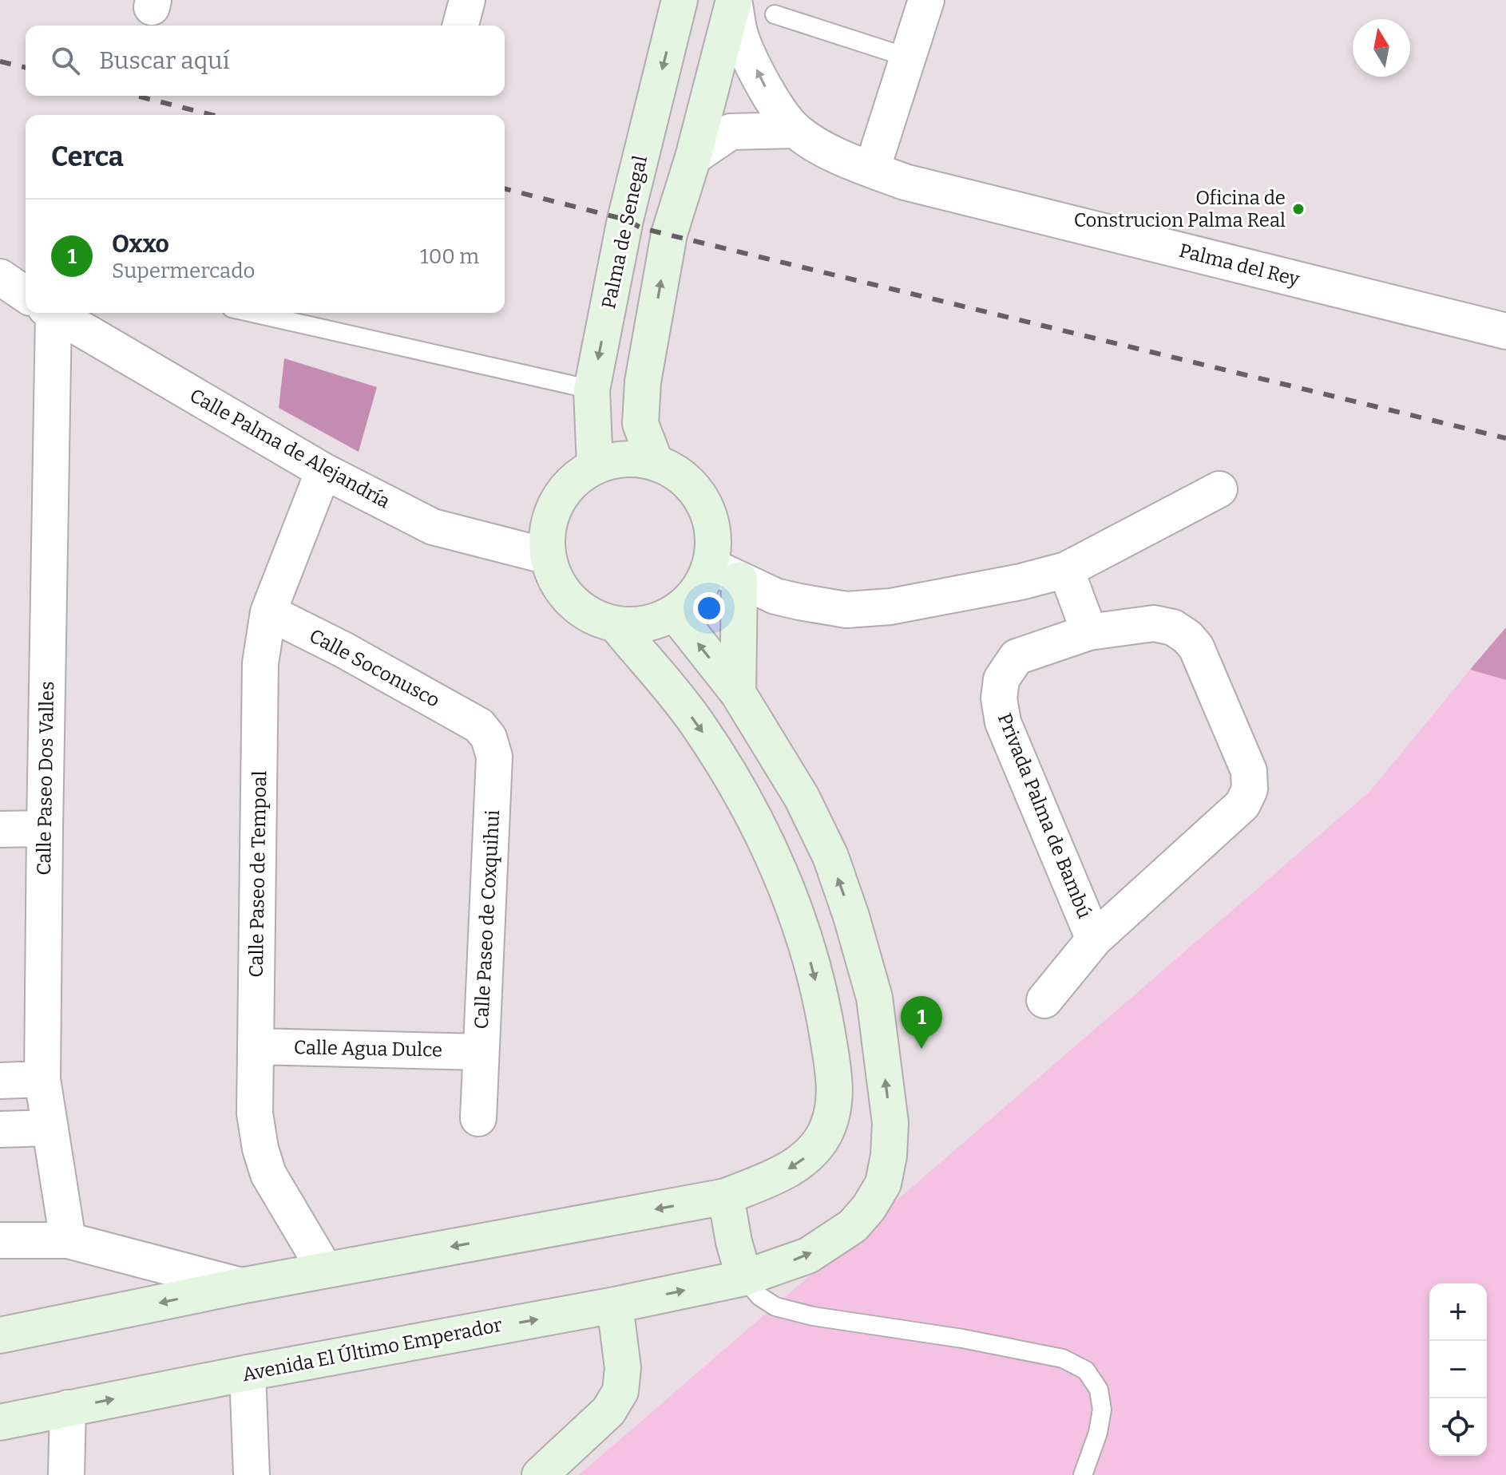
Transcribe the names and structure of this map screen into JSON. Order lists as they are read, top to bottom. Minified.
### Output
{"streets":{"street":["Palma de Senegal","Palma del Rey","Calle Palma de Alejandría","Calle Soconusco","Calle Paseo Dos Valles","Privada Palma de Bambú","Calle Paseo de Tempoal","Calle Paseo de Coxquihui","Calle Agua Dulce","Avenida El Último Emperador"]},"crossings":[["Palma de Senegal","Calle Palma de Alejandría"],["Palma de Senegal","Avenida El Último Emperador"],["Calle Palma de Alejandría","Calle Paseo de Tempoal"],["Calle Palma de Alejandría","Avenida El Último Emperador"],["Calle Soconusco","Calle Paseo de Tempoal"],["Calle Soconusco","Calle Paseo de Coxquihui"],["Calle Paseo de Tempoal","Calle Agua Dulce"],["Calle Paseo de Coxquihui","Calle Agua Dulce"]],"places":["Oficina de Construcion Palma Real"],"north":"top","page":{"search":"Buscar aquí","heading":"Cerca","list":[{"mark":"1","name":"Oxxo","note":"Supermercado","value":"100 m"}],"pins":"1","map_buttons":["+","−"]}}
